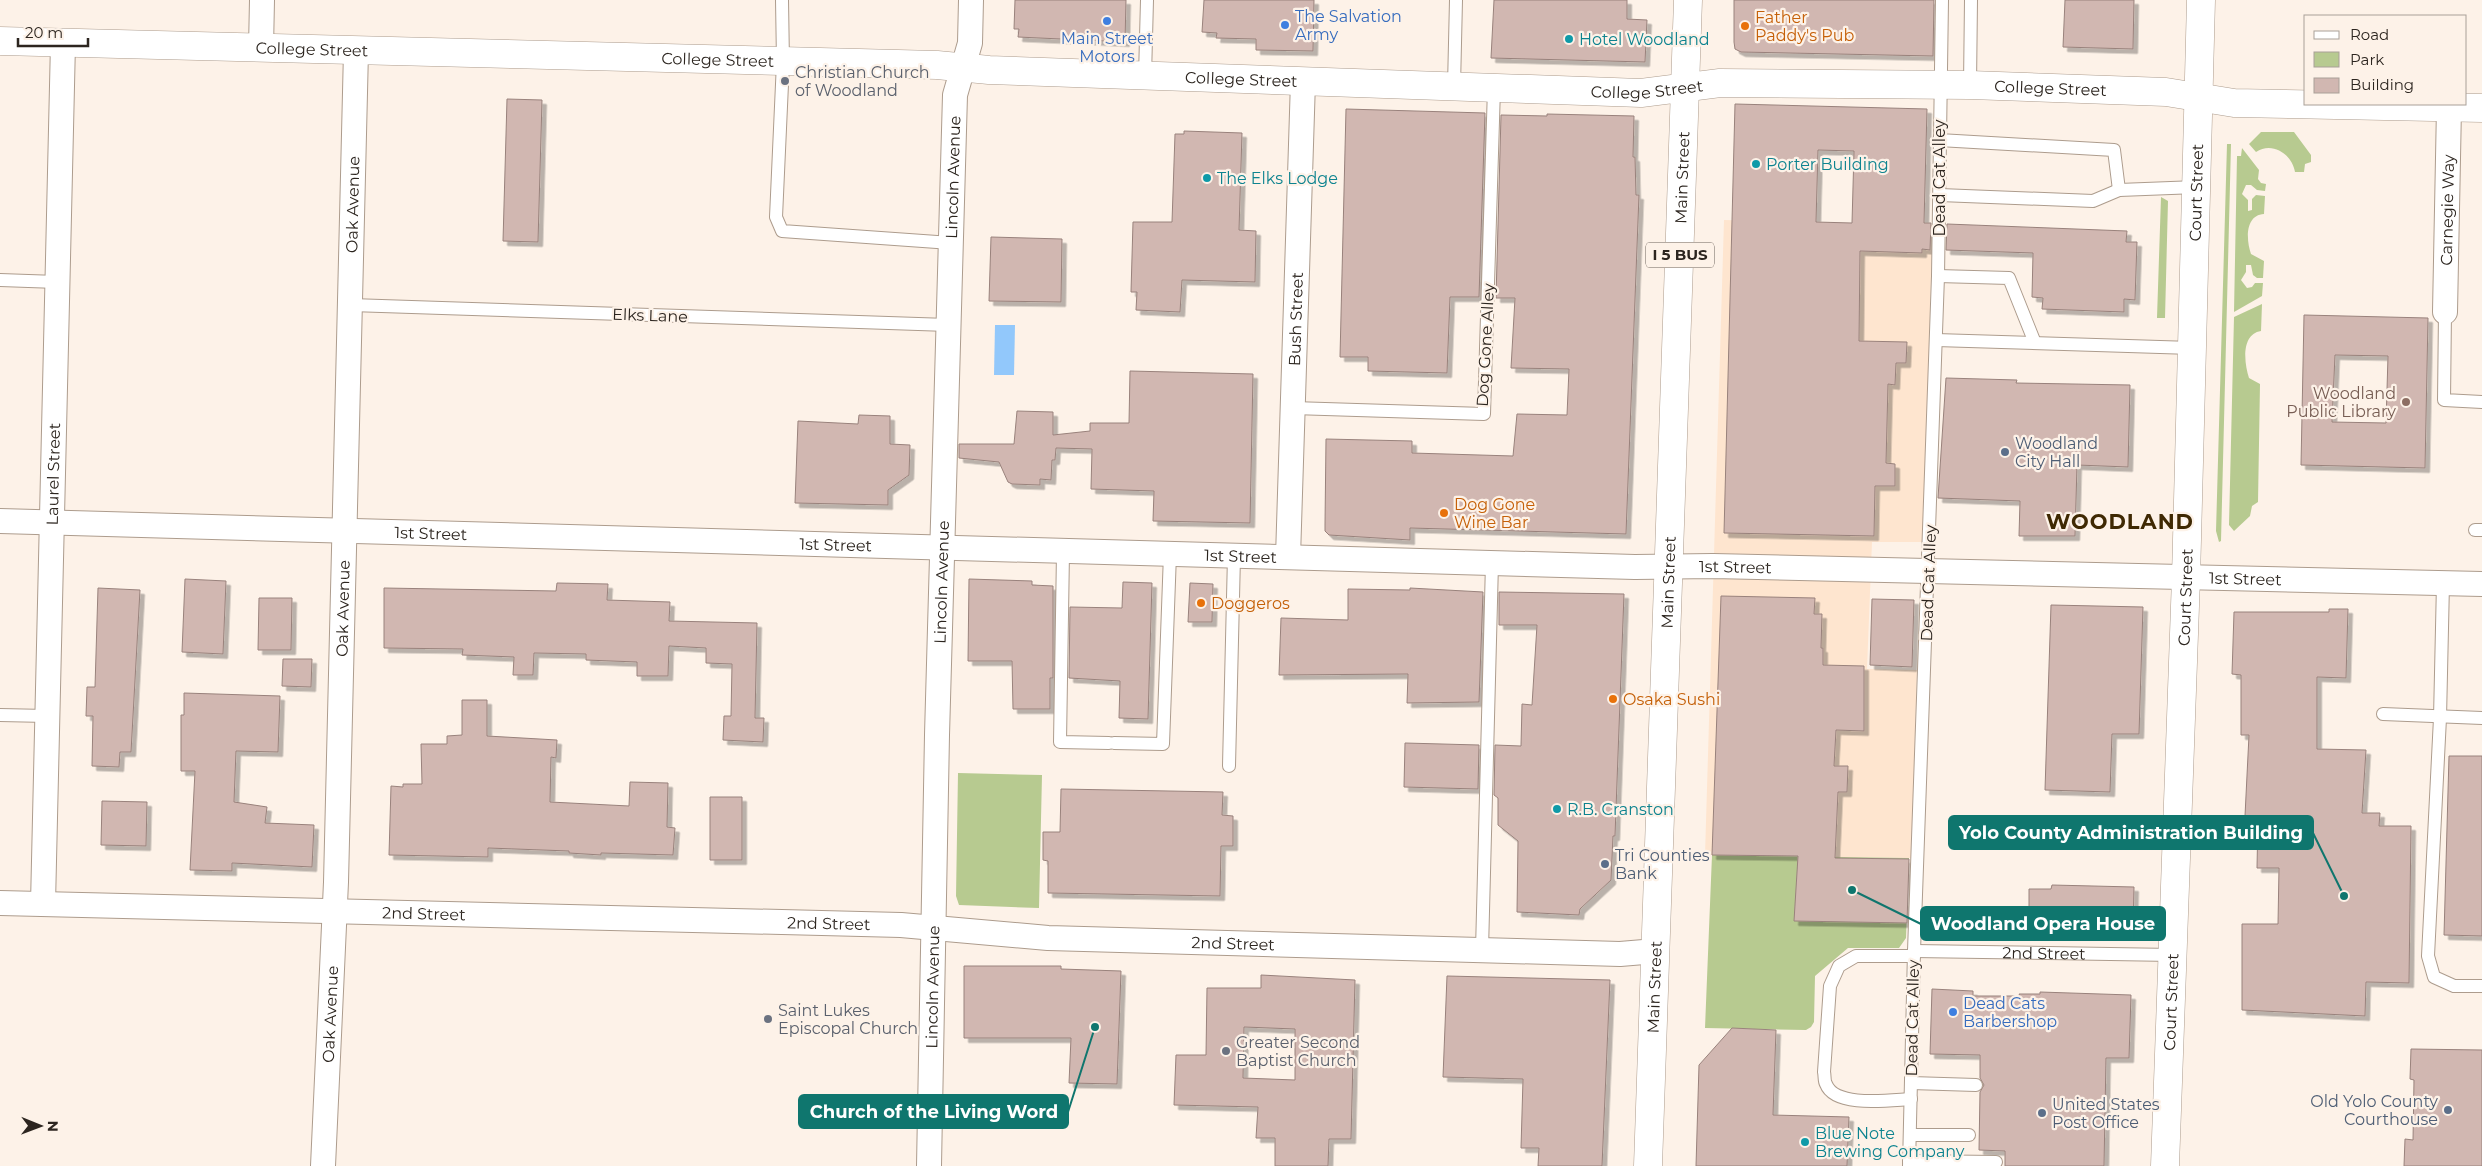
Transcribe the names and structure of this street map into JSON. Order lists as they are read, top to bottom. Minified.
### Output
{"streets":{"street":["College Street","Lincoln Avenue","Main Street","Court Street","Oak Avenue","Carnegie Way","I 5 BUS","Bush Street","Laurel Street","1st Street","2nd Street"],"lane":["Dead Cat Alley","Elks Lane","Dog Gone Alley"]},"crossings":[["College Street","Lincoln Avenue"],["College Street","Main Street"],["College Street","Dead Cat Alley"],["College Street","Court Street"],["College Street","Oak Avenue"],["College Street","Carnegie Way"],["College Street","Bush Street"],["College Street","Dog Gone Alley"],["College Street","Laurel Street"],["Lincoln Avenue","Elks Lane"],["Lincoln Avenue","1st Street"],["Lincoln Avenue","2nd Street"],["Main Street","1st Street"],["Main Street","2nd Street"],["Dead Cat Alley","1st Street"],["Dead Cat Alley","2nd Street"],["Court Street","1st Street"],["Court Street","2nd Street"],["Oak Avenue","Elks Lane"],["Oak Avenue","1st Street"],["Oak Avenue","2nd Street"],["Bush Street","Dog Gone Alley"],["Bush Street","1st Street"],["Laurel Street","1st Street"],["Laurel Street","2nd Street"]],"districts":["WOODLAND"],"places":["Main Street Motors","The Salvation Army","Father Paddy's Pub","Hotel Woodland","Christian Church of Woodland","Porter Building","The Elks Lodge","Woodland Public Library","Woodland City Hall","Dog Gone Wine Bar","Doggeros","Osaka Sushi","R.B. Cranston","Tri Counties Bank","Woodland Opera House","Yolo County Administration Building","Dead Cats Barbershop","Saint Lukes Episcopal Church","Church of the Living Word","Greater Second Baptist Church","Old Yolo County Courthouse","United States Post Office","Blue Note Brewing Company"],"legend":["Road","Park","Building"],"scale_bar":"20 m","north":"right"}
